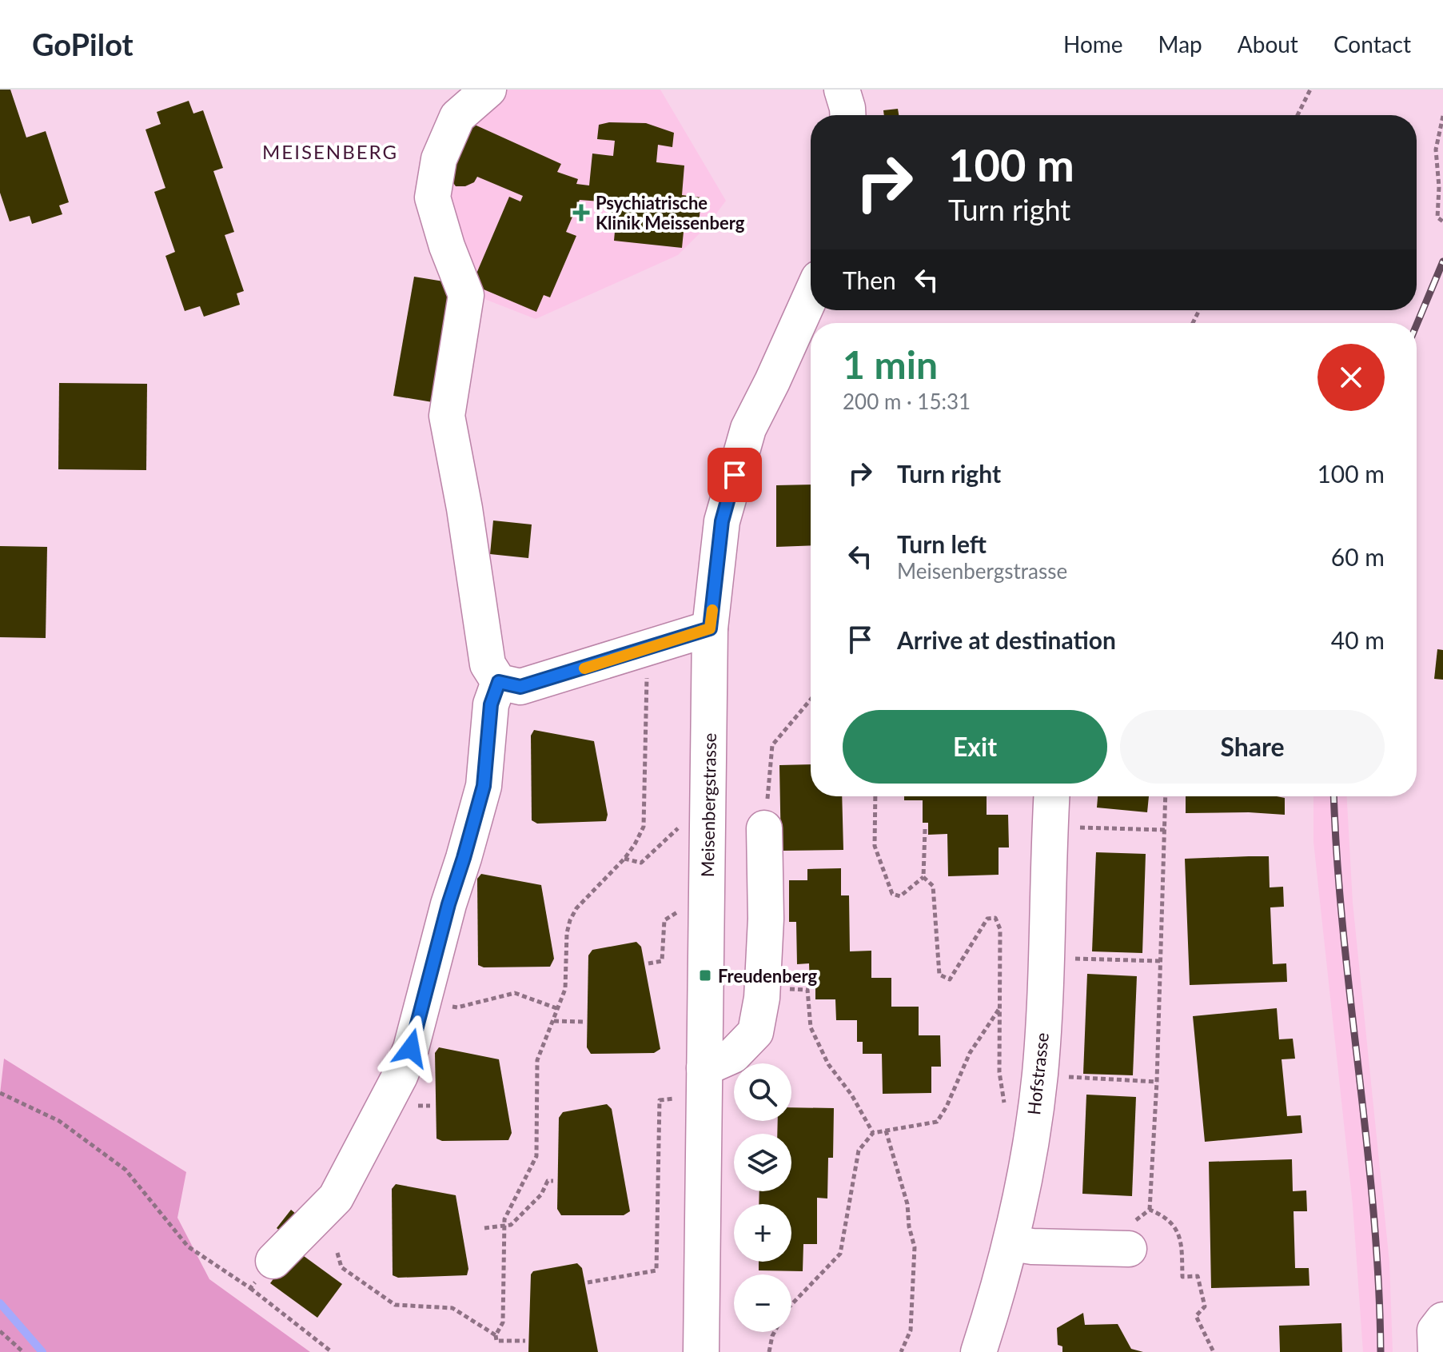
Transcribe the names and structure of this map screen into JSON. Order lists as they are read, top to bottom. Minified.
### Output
{"streets":{"street":["Meisenbergstrasse","Hofstrasse"]},"districts":["MEISENBERG"],"places":{"health":["Psychiatrische Klinik Meissenberg"],"transit":["Freudenberg"]},"page":{"header":"GoPilot","nav":["Home","Map","About","Contact"],"turn":["100 m","Turn right"],"then":"Then","heading":["1 min","200 m · 15:31"],"list":[{"name":"Turn right","value":"100 m"},{"name":"Turn left","note":"Meisenbergstrasse","value":"60 m"},{"name":"Arrive at destination","value":"40 m"}],"buttons":["Exit","Share"],"map_buttons":["+","−"]}}
